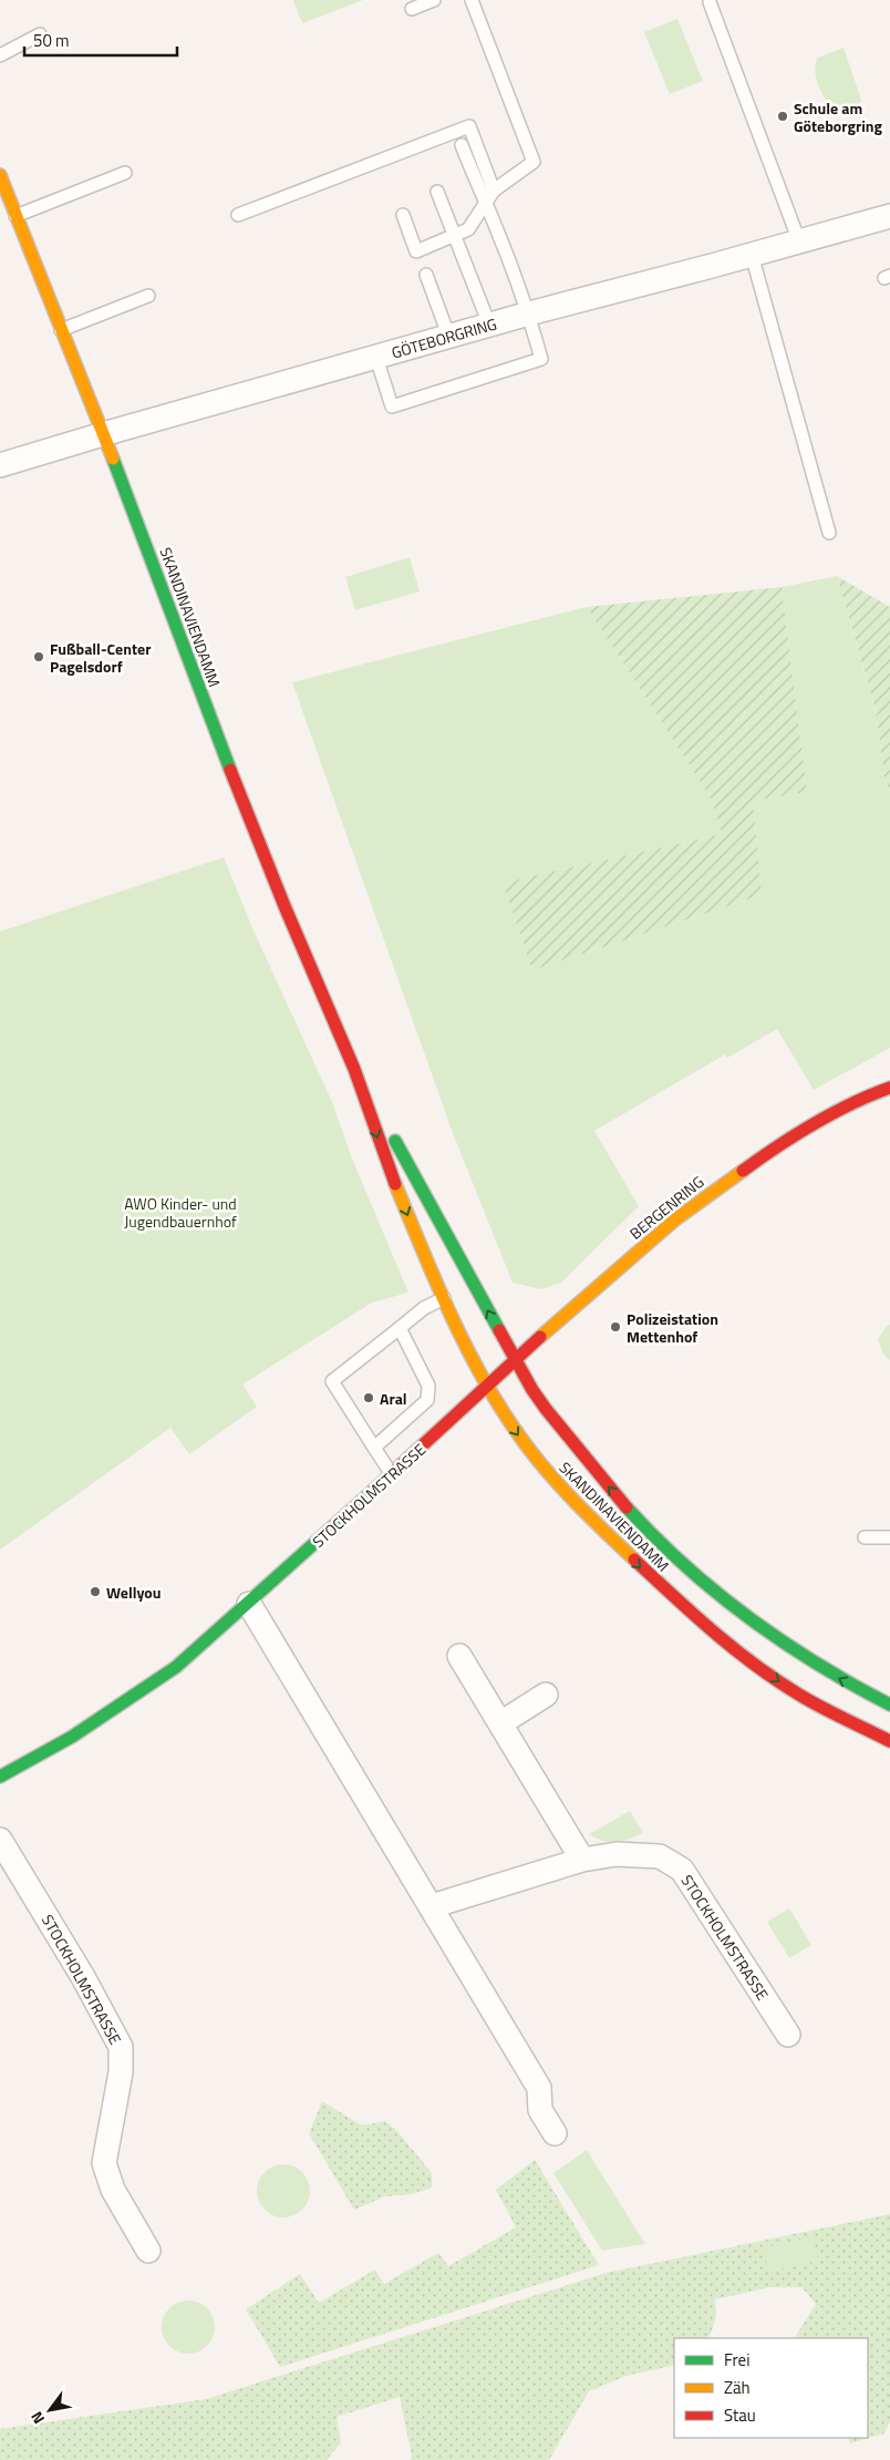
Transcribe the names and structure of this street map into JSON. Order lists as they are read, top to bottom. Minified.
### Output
{"streets":{"main road":["SKANDINAVIENDAMM","BERGENRING","STOCKHOLMSTRASSE"],"street":["GÖTEBORGRING"]},"crossings":[["GÖTEBORGRING","SKANDINAVIENDAMM"],["SKANDINAVIENDAMM","BERGENRING"],["SKANDINAVIENDAMM","STOCKHOLMSTRASSE"],["BERGENRING","STOCKHOLMSTRASSE"]],"parks":["AWO Kinder- und Jugendbauernhof"],"places":["Schule am Göteborgring","Fußball-Center Pagelsdorf","Polizeistation Mettenhof","Aral","Wellyou"],"legend":["Frei","Zäh","Stau"],"scale_bar":"50 m","north":"bottom left"}
